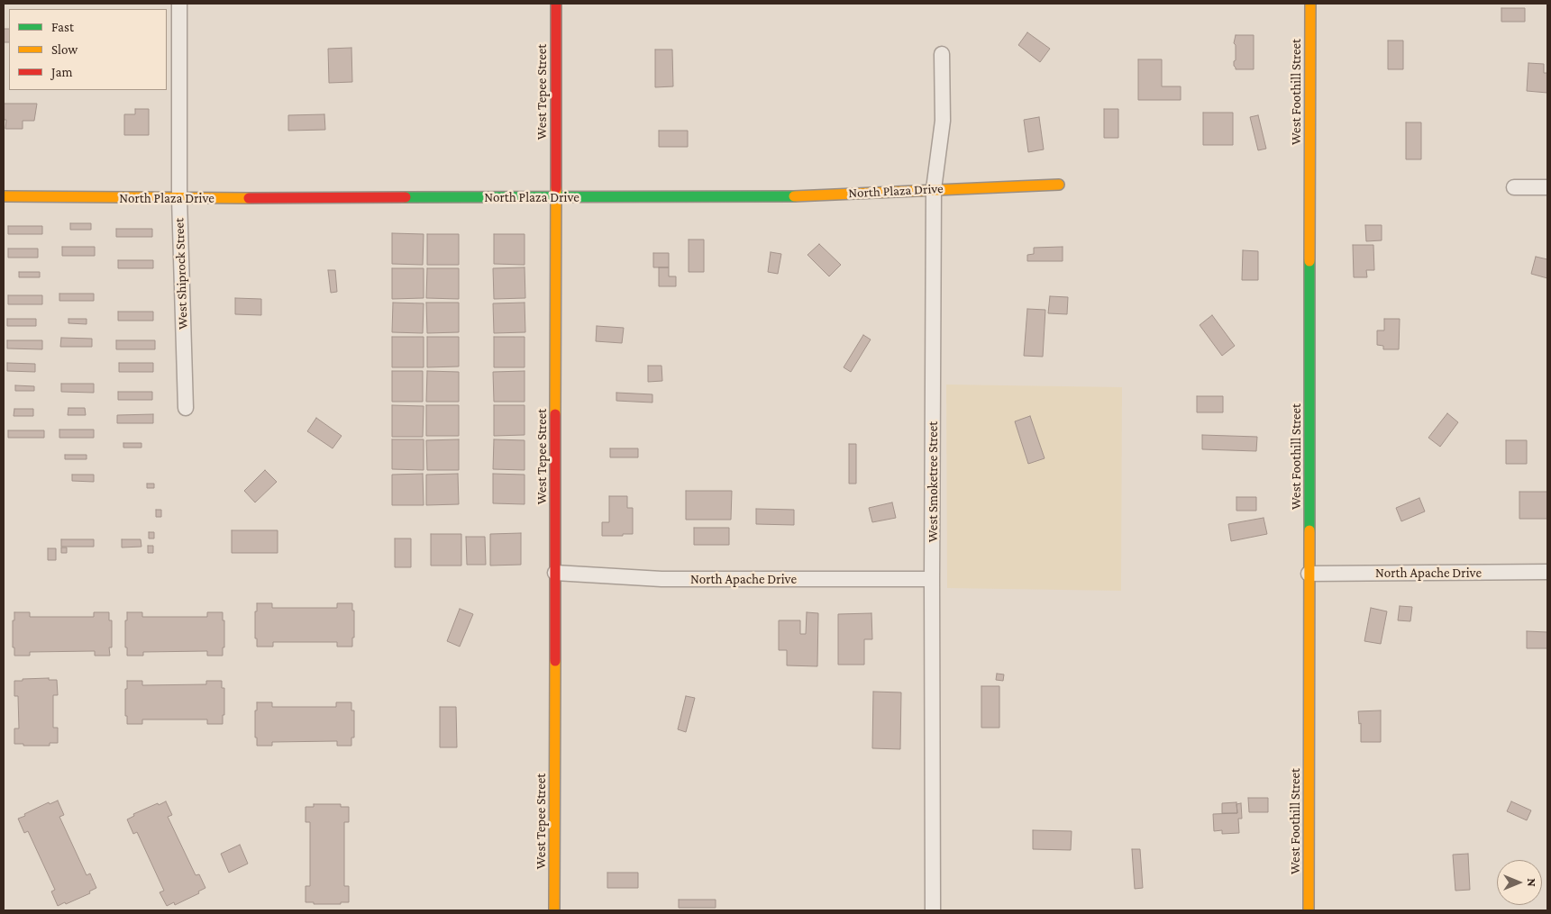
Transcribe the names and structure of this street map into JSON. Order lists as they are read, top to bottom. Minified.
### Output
{"streets":{"street":["West Tepee Street","West Foothill Street","North Plaza Drive","West Shiprock Street","West Smoketree Street","North Apache Drive"]},"crossings":[["West Tepee Street","North Plaza Drive"],["West Tepee Street","North Apache Drive"],["West Foothill Street","North Apache Drive"],["North Plaza Drive","West Shiprock Street"],["North Plaza Drive","West Smoketree Street"],["West Smoketree Street","North Apache Drive"]],"legend":["Fast","Slow","Jam"],"north":"right"}
